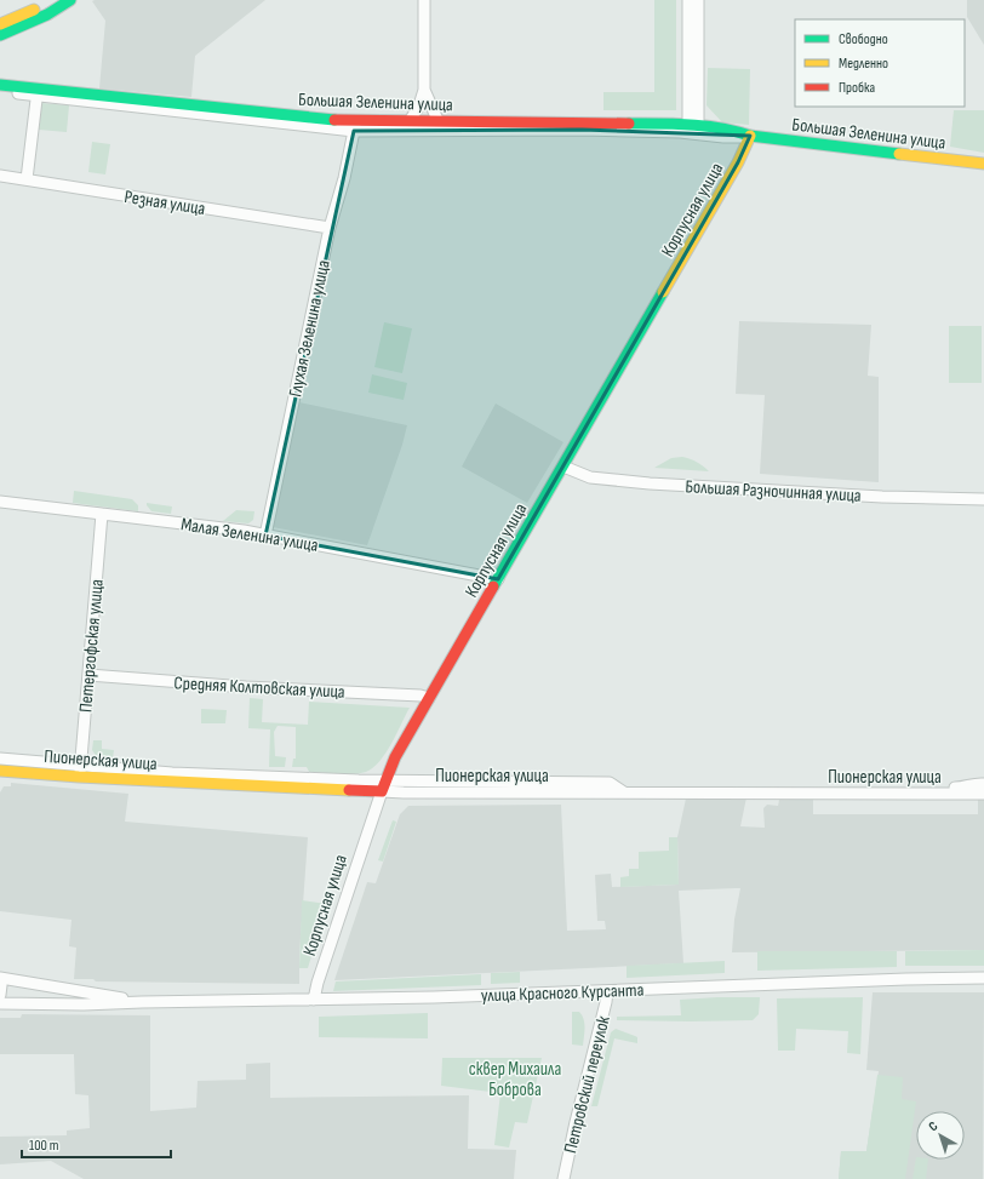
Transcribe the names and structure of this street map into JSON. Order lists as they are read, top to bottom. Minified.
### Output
{"streets":{"main road":["Большая Зеленина улица","Корпусная улица","Пионерская улица"],"street":["Резная улица","Глухая Зеленина улица","Большая Разночинная улица","Малая Зеленина улица","Петергофская улица","Средняя Колтовская улица","улица Красного Курсанта","Петровский переулок"]},"crossings":[["Большая Зеленина улица","Корпусная улица"],["Большая Зеленина улица","Глухая Зеленина улица"],["Резная улица","Глухая Зеленина улица"],["Корпусная улица","Большая Разночинная улица"],["Корпусная улица","Малая Зеленина улица"],["Корпусная улица","Средняя Колтовская улица"],["Корпусная улица","Пионерская улица"],["Корпусная улица","улица Красного Курсанта"],["Глухая Зеленина улица","Малая Зеленина улица"],["Малая Зеленина улица","Петергофская улица"],["Петергофская улица","Средняя Колтовская улица"],["Петергофская улица","Пионерская улица"],["улица Красного Курсанта","Петровский переулок"]],"parks":["сквер Михаила Боброва"],"legend":["Свободно","Медленно","Пробка"],"scale_bar":"100 m","north":"top left"}
